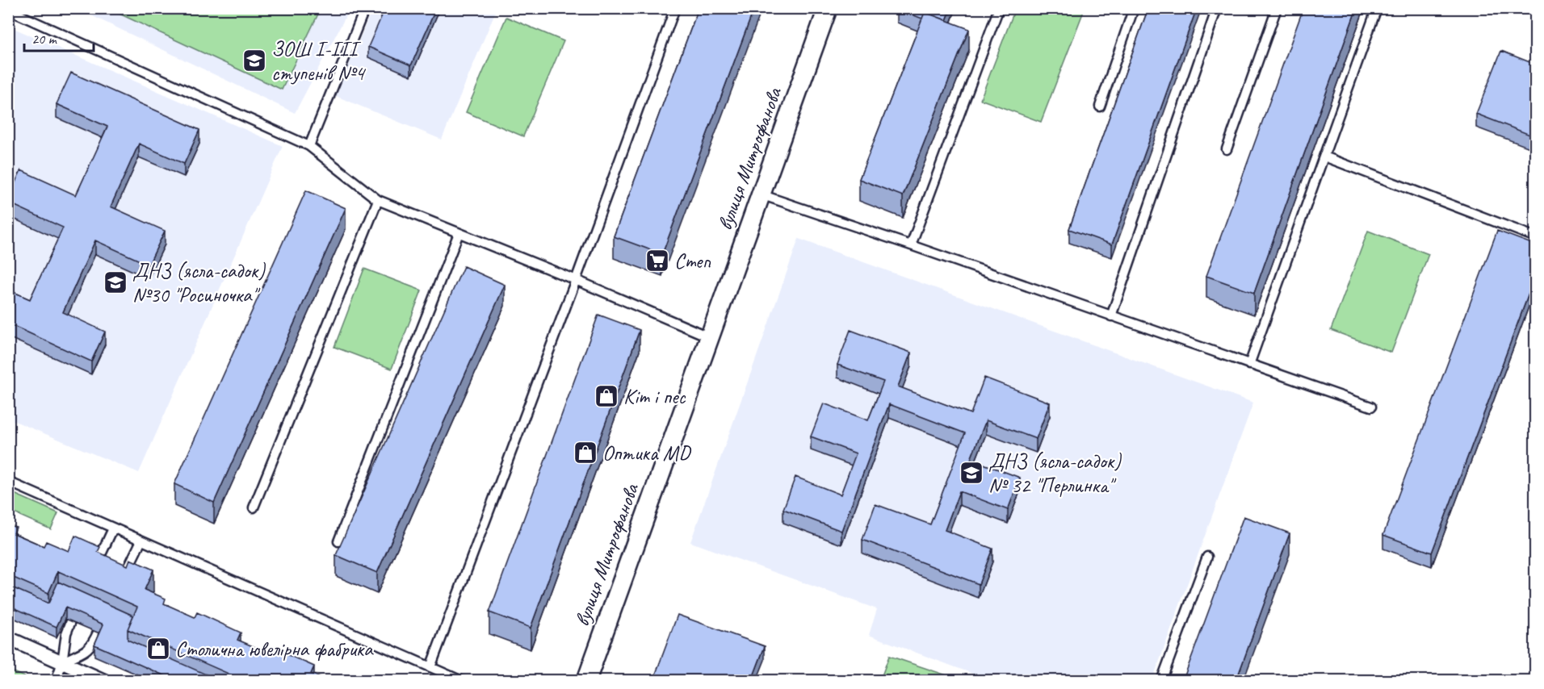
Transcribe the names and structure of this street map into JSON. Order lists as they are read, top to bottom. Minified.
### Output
{"streets":{"street":["вулиця Митрофанова"]},"places":{"school or university":["ЗОШ І-ІІІ ступенів №4","ДНЗ (ясла-садок) №30 \"Росиночка\"","ДНЗ (ясла-садок) № 32 \"Перлинка\""],"supermarket":["Степ"],"shop":["Кіт і пес","Оптика MD","Столична ювелірна фабрика"]},"scale_bar":"20 m"}
